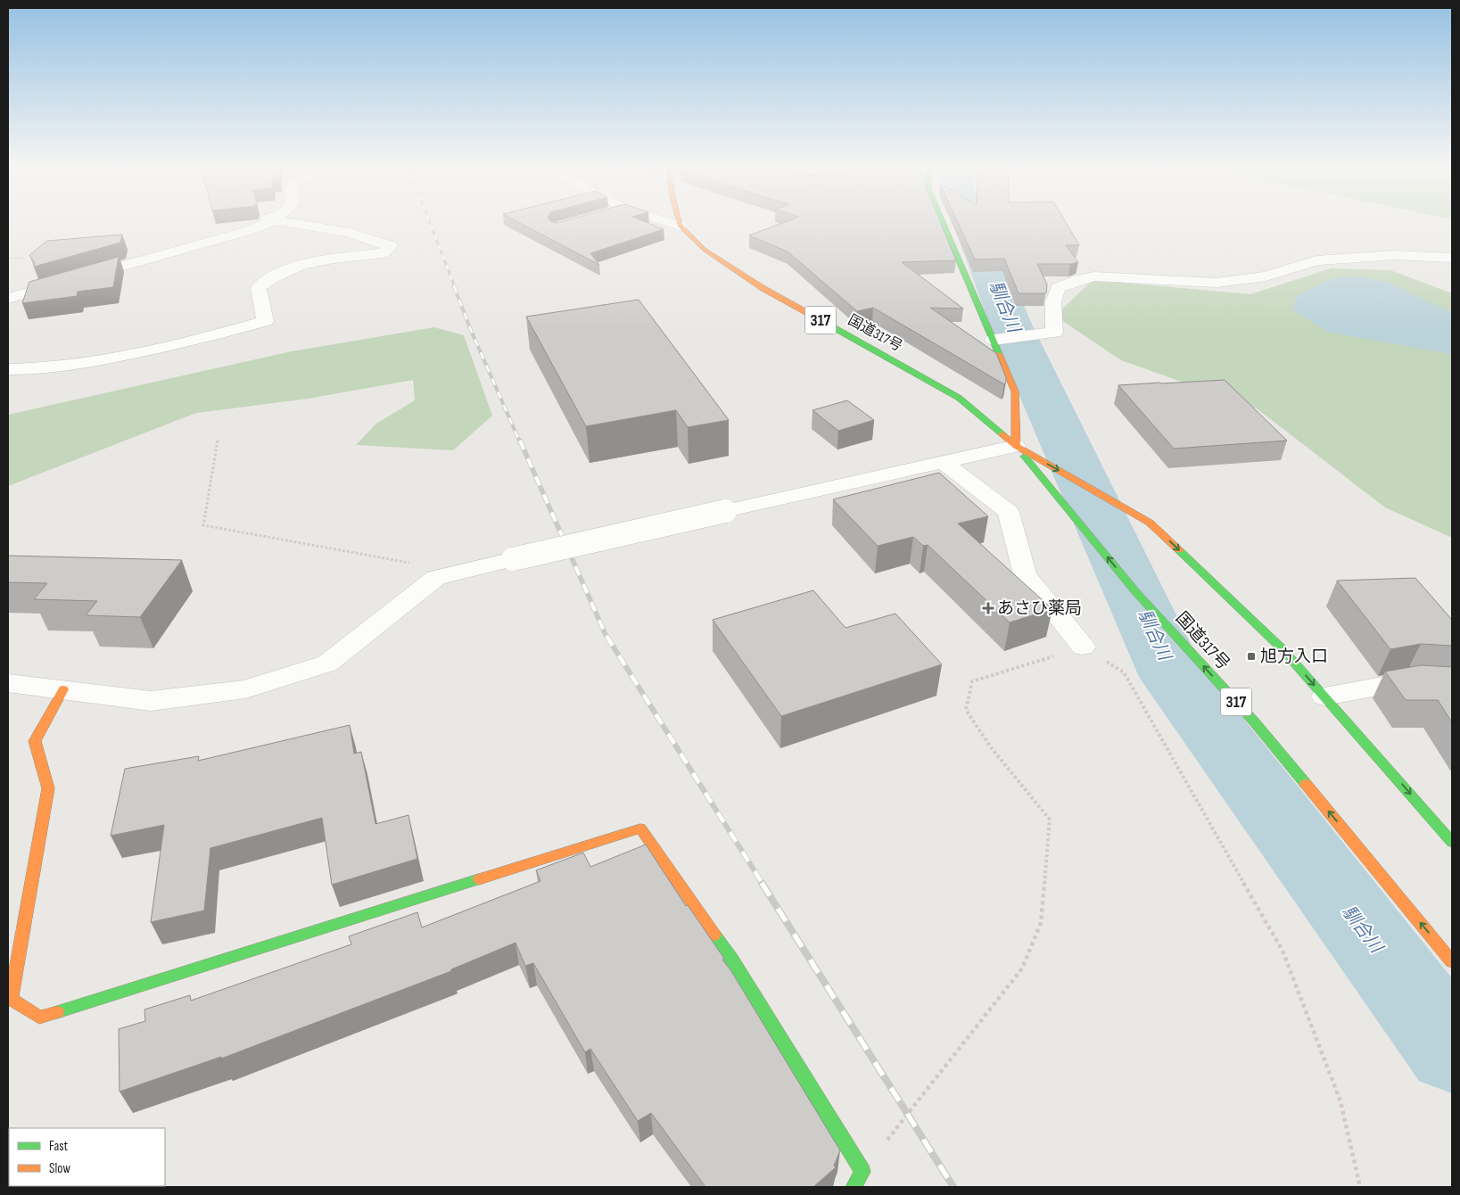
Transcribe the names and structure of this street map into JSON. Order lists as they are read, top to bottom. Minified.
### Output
{"streets":{"main road":["317","国道317号"]},"water":["馴合川"],"places":{"health":["あさひ薬局"],"transit":["旭方入口"]},"legend":["Fast","Slow"]}
